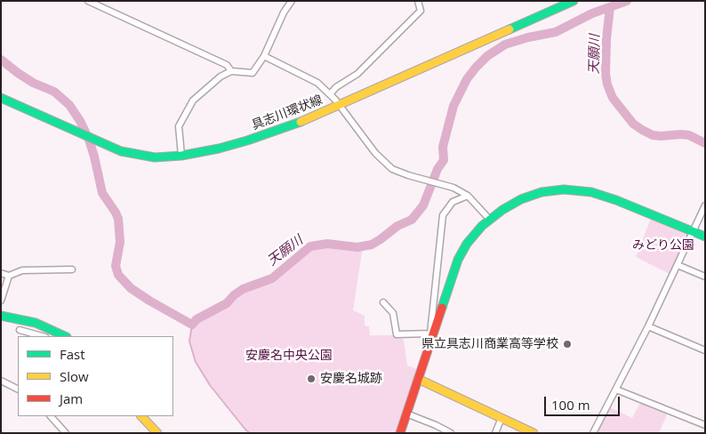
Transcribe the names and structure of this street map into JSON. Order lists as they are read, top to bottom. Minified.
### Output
{"streets":{"main road":["具志川環状線"]},"water":["天願川"],"parks":["みどり公園","安慶名中央公園"],"places":["県立具志川商業高等学校","安慶名城跡"],"legend":["Fast","Slow","Jam"],"scale_bar":"100 m"}
